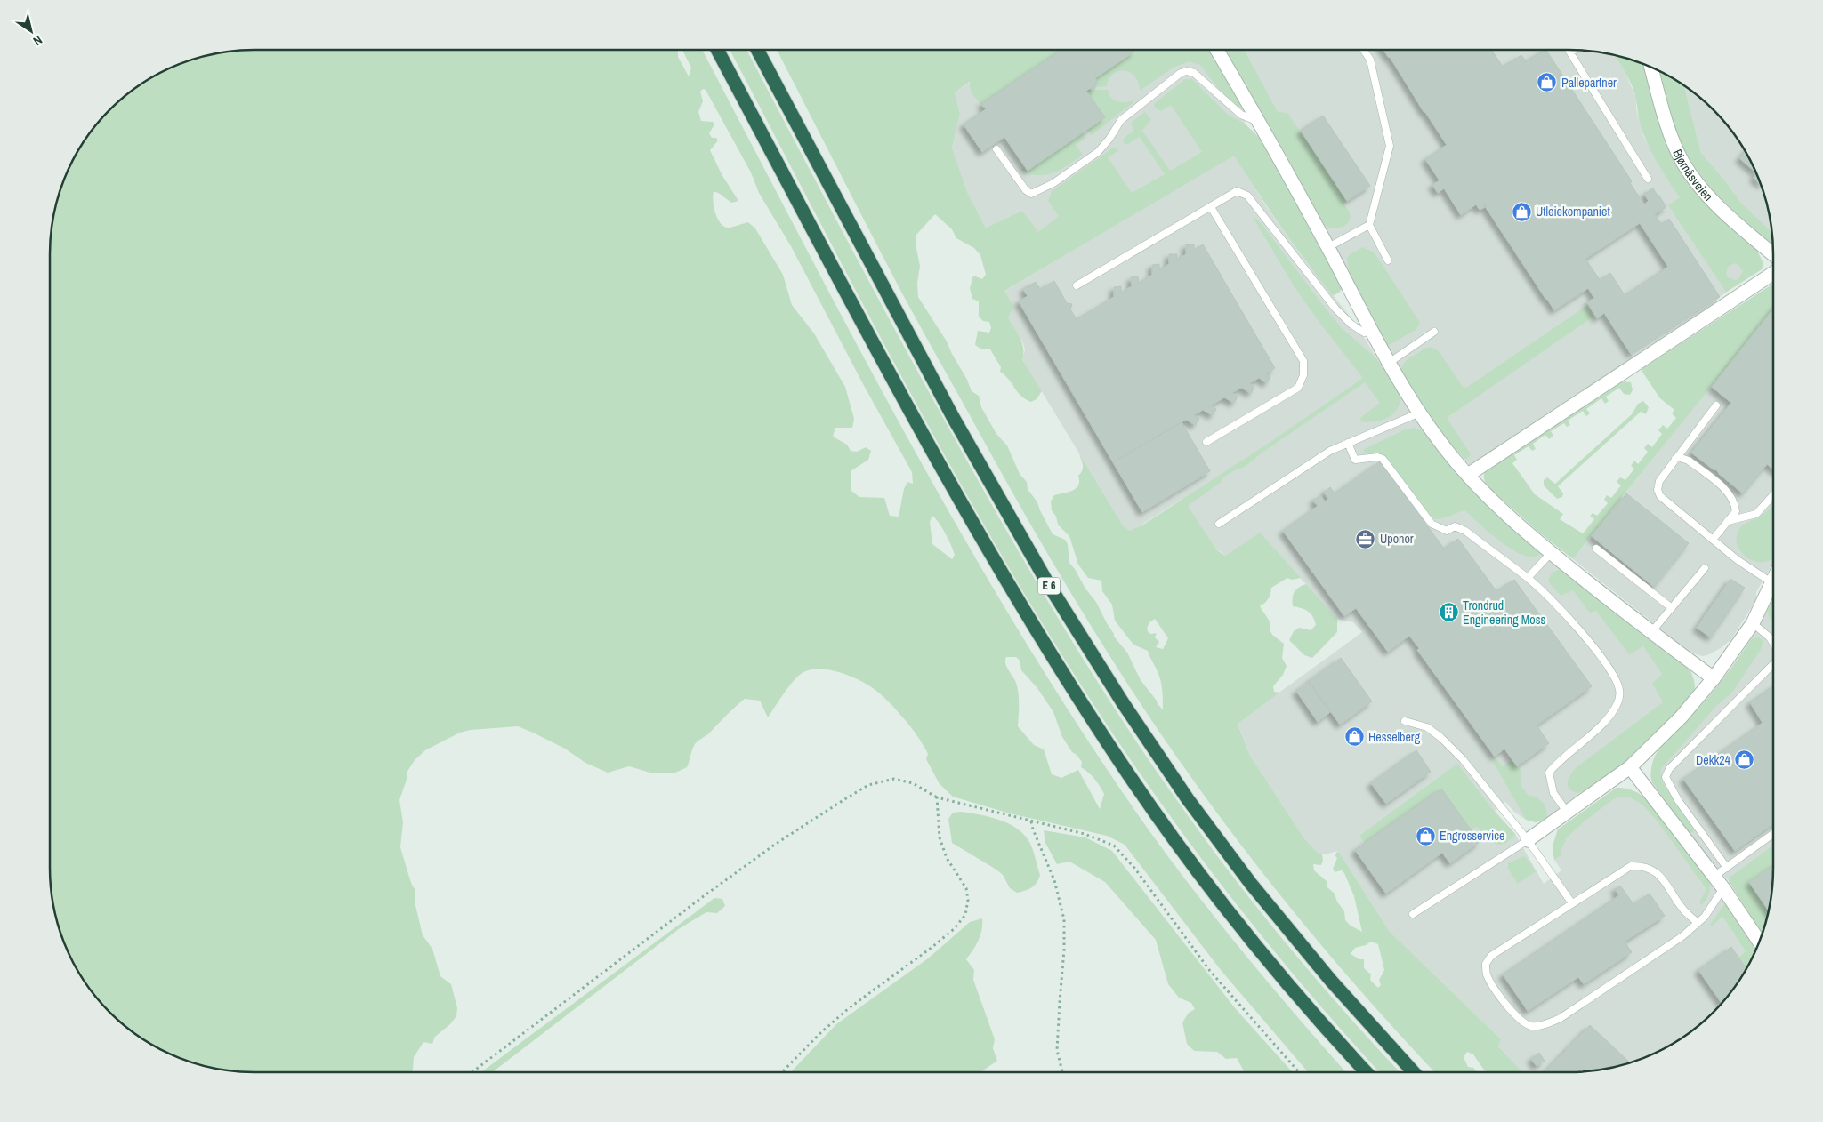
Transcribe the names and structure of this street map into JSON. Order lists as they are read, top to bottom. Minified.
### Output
{"streets":{"highway":["E 6"],"street":["Bjørnåsveien"]},"places":{"shop":["Pallepartner","Utleiekompaniet","Hesselberg","Dekk24","Engrosservice"],"office":["Uponor"],"building":["Trondrud Engineering Moss"]},"north":"bottom right"}
